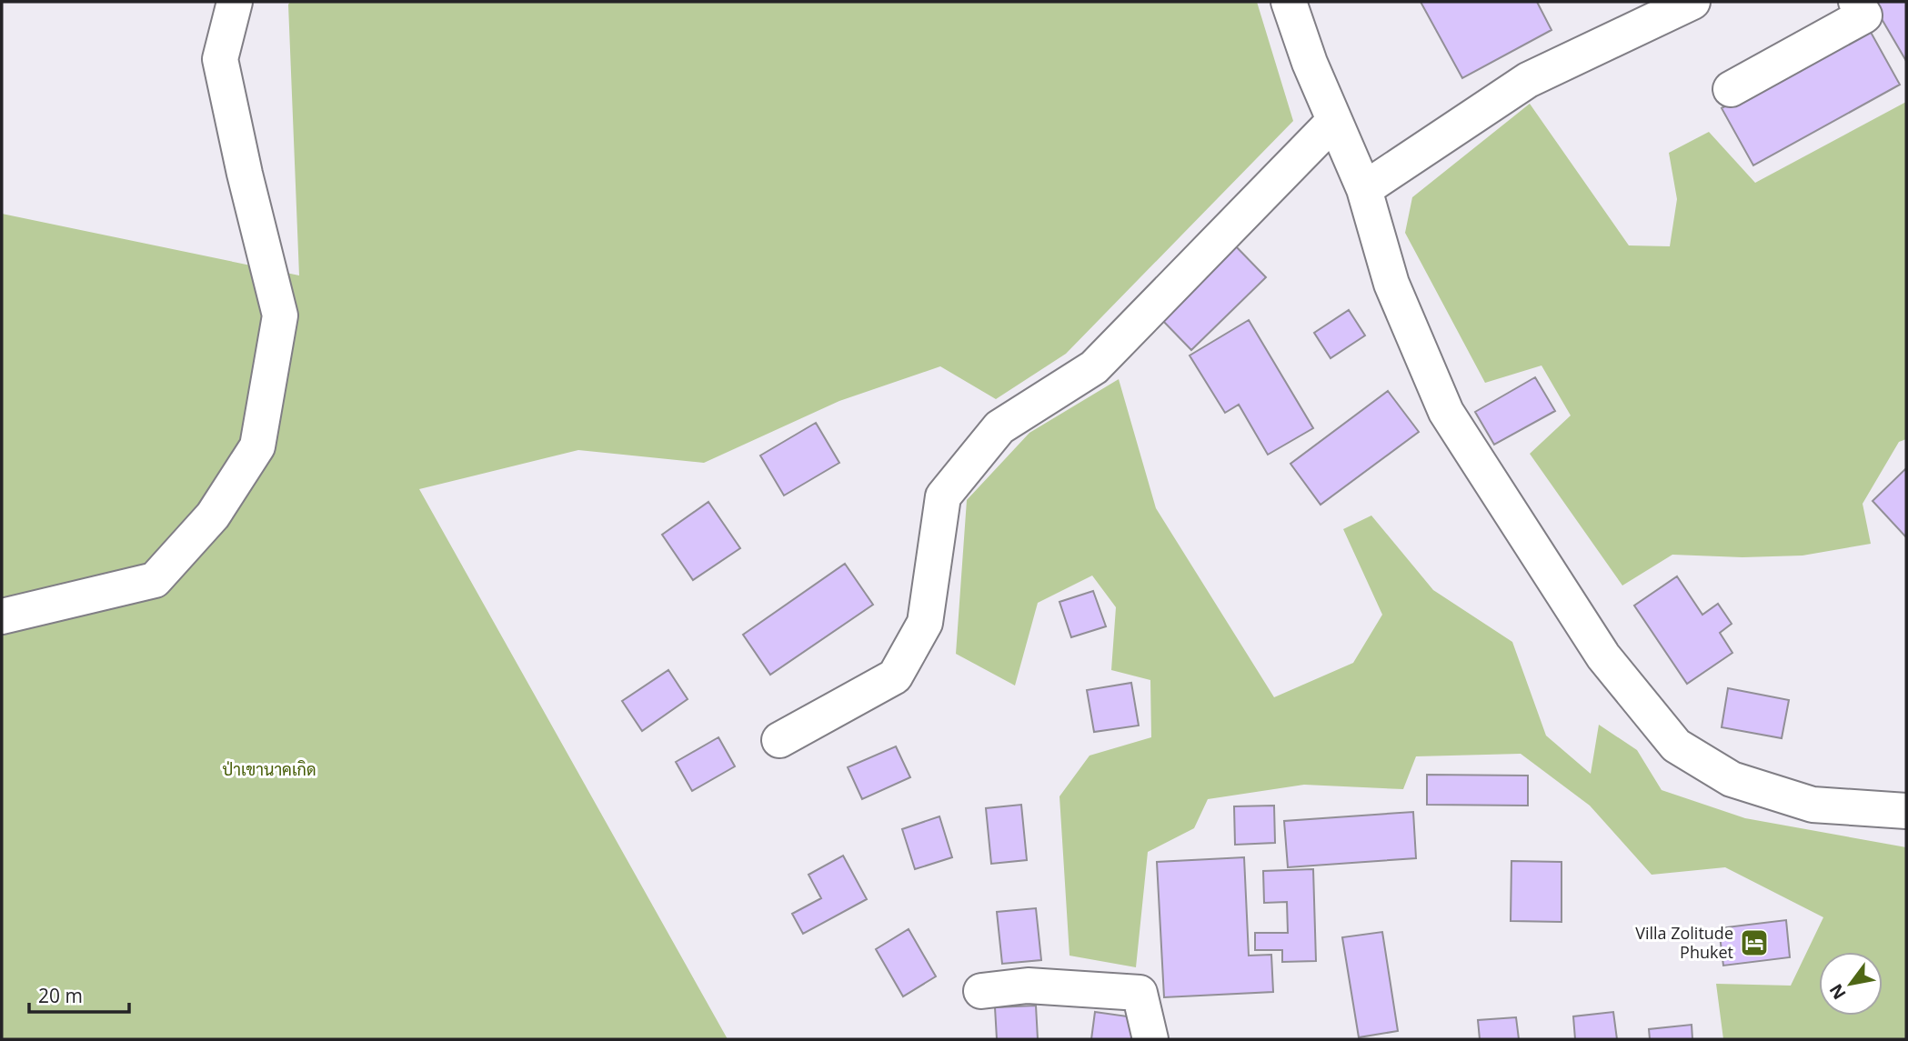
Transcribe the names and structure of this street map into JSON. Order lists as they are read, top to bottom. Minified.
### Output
{"parks":["ป่าเขานาคเกิด"],"places":{"hotel":["Villa Zolitude Phuket"]},"scale_bar":"20 m","north":"bottom left"}
